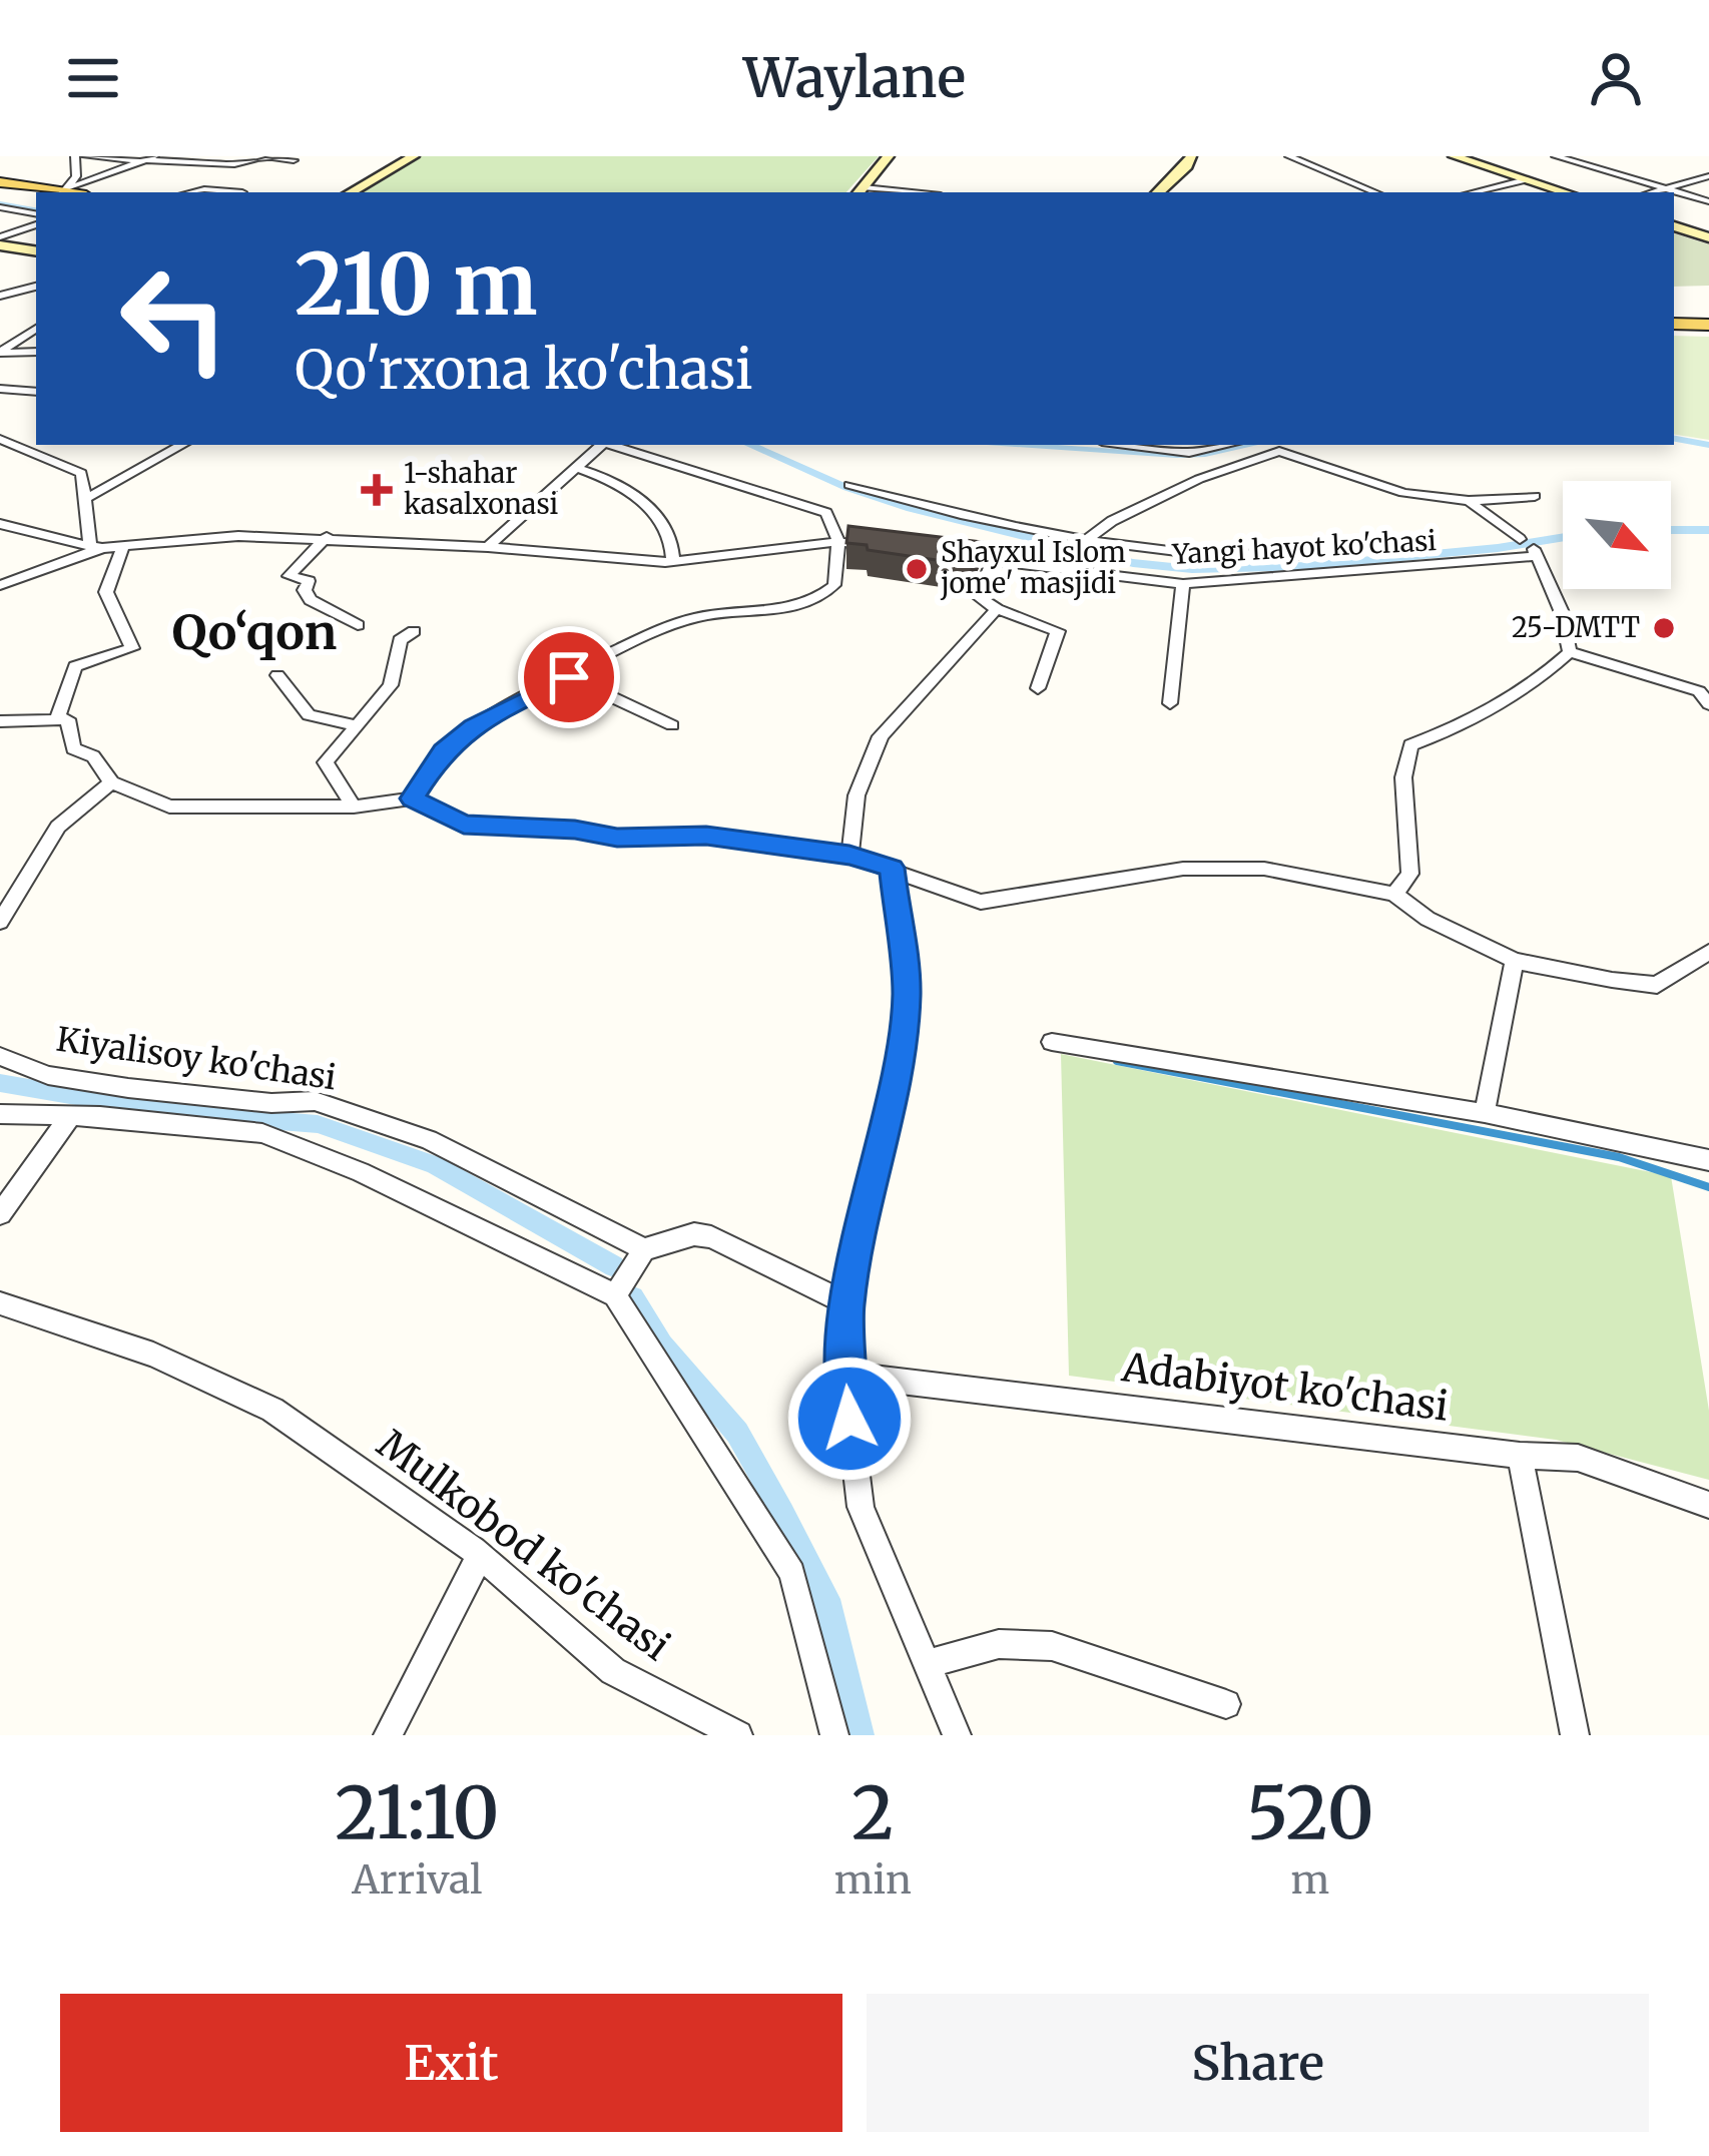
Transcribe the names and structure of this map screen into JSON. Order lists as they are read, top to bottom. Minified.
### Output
{"streets":{"street":["Yangi hayot ko'chasi","Kiyalisoy ko'chasi","Adabiyot ko'chasi","Mulkobod ko'chasi"]},"districts":["Qo‘qon"],"places":{"health":["1-shahar kasalxonasi"],"other":["Shayxul Islom jome' masjidi","25-DMTT"]},"north":"bottom right","page":{"header":"Waylane","turn":["210 m","Qo'rxona ko'chasi"],"eta":["21:10","Arrival","2","min","520","m"],"buttons":["Exit","Share"]}}
